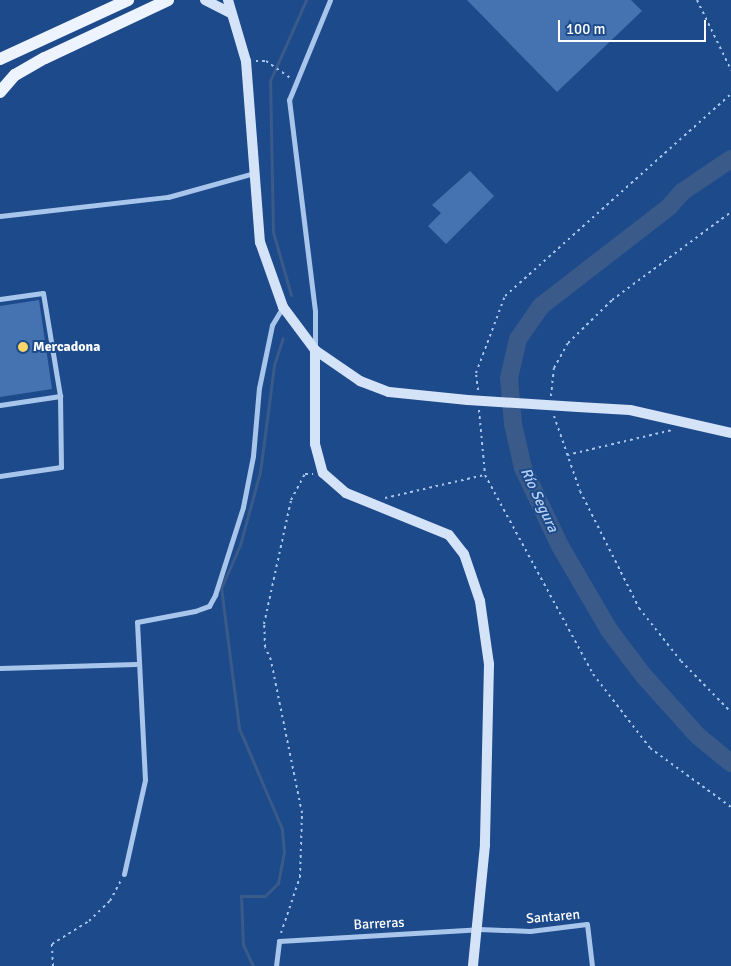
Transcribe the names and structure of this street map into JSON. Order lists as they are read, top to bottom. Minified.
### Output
{"streets":{"street":["Santaren","Barreras"]},"crossings":[["Santaren","Barreras"]],"water":["Río Segura"],"places":["Mercadona"],"scale_bar":"100 m"}
